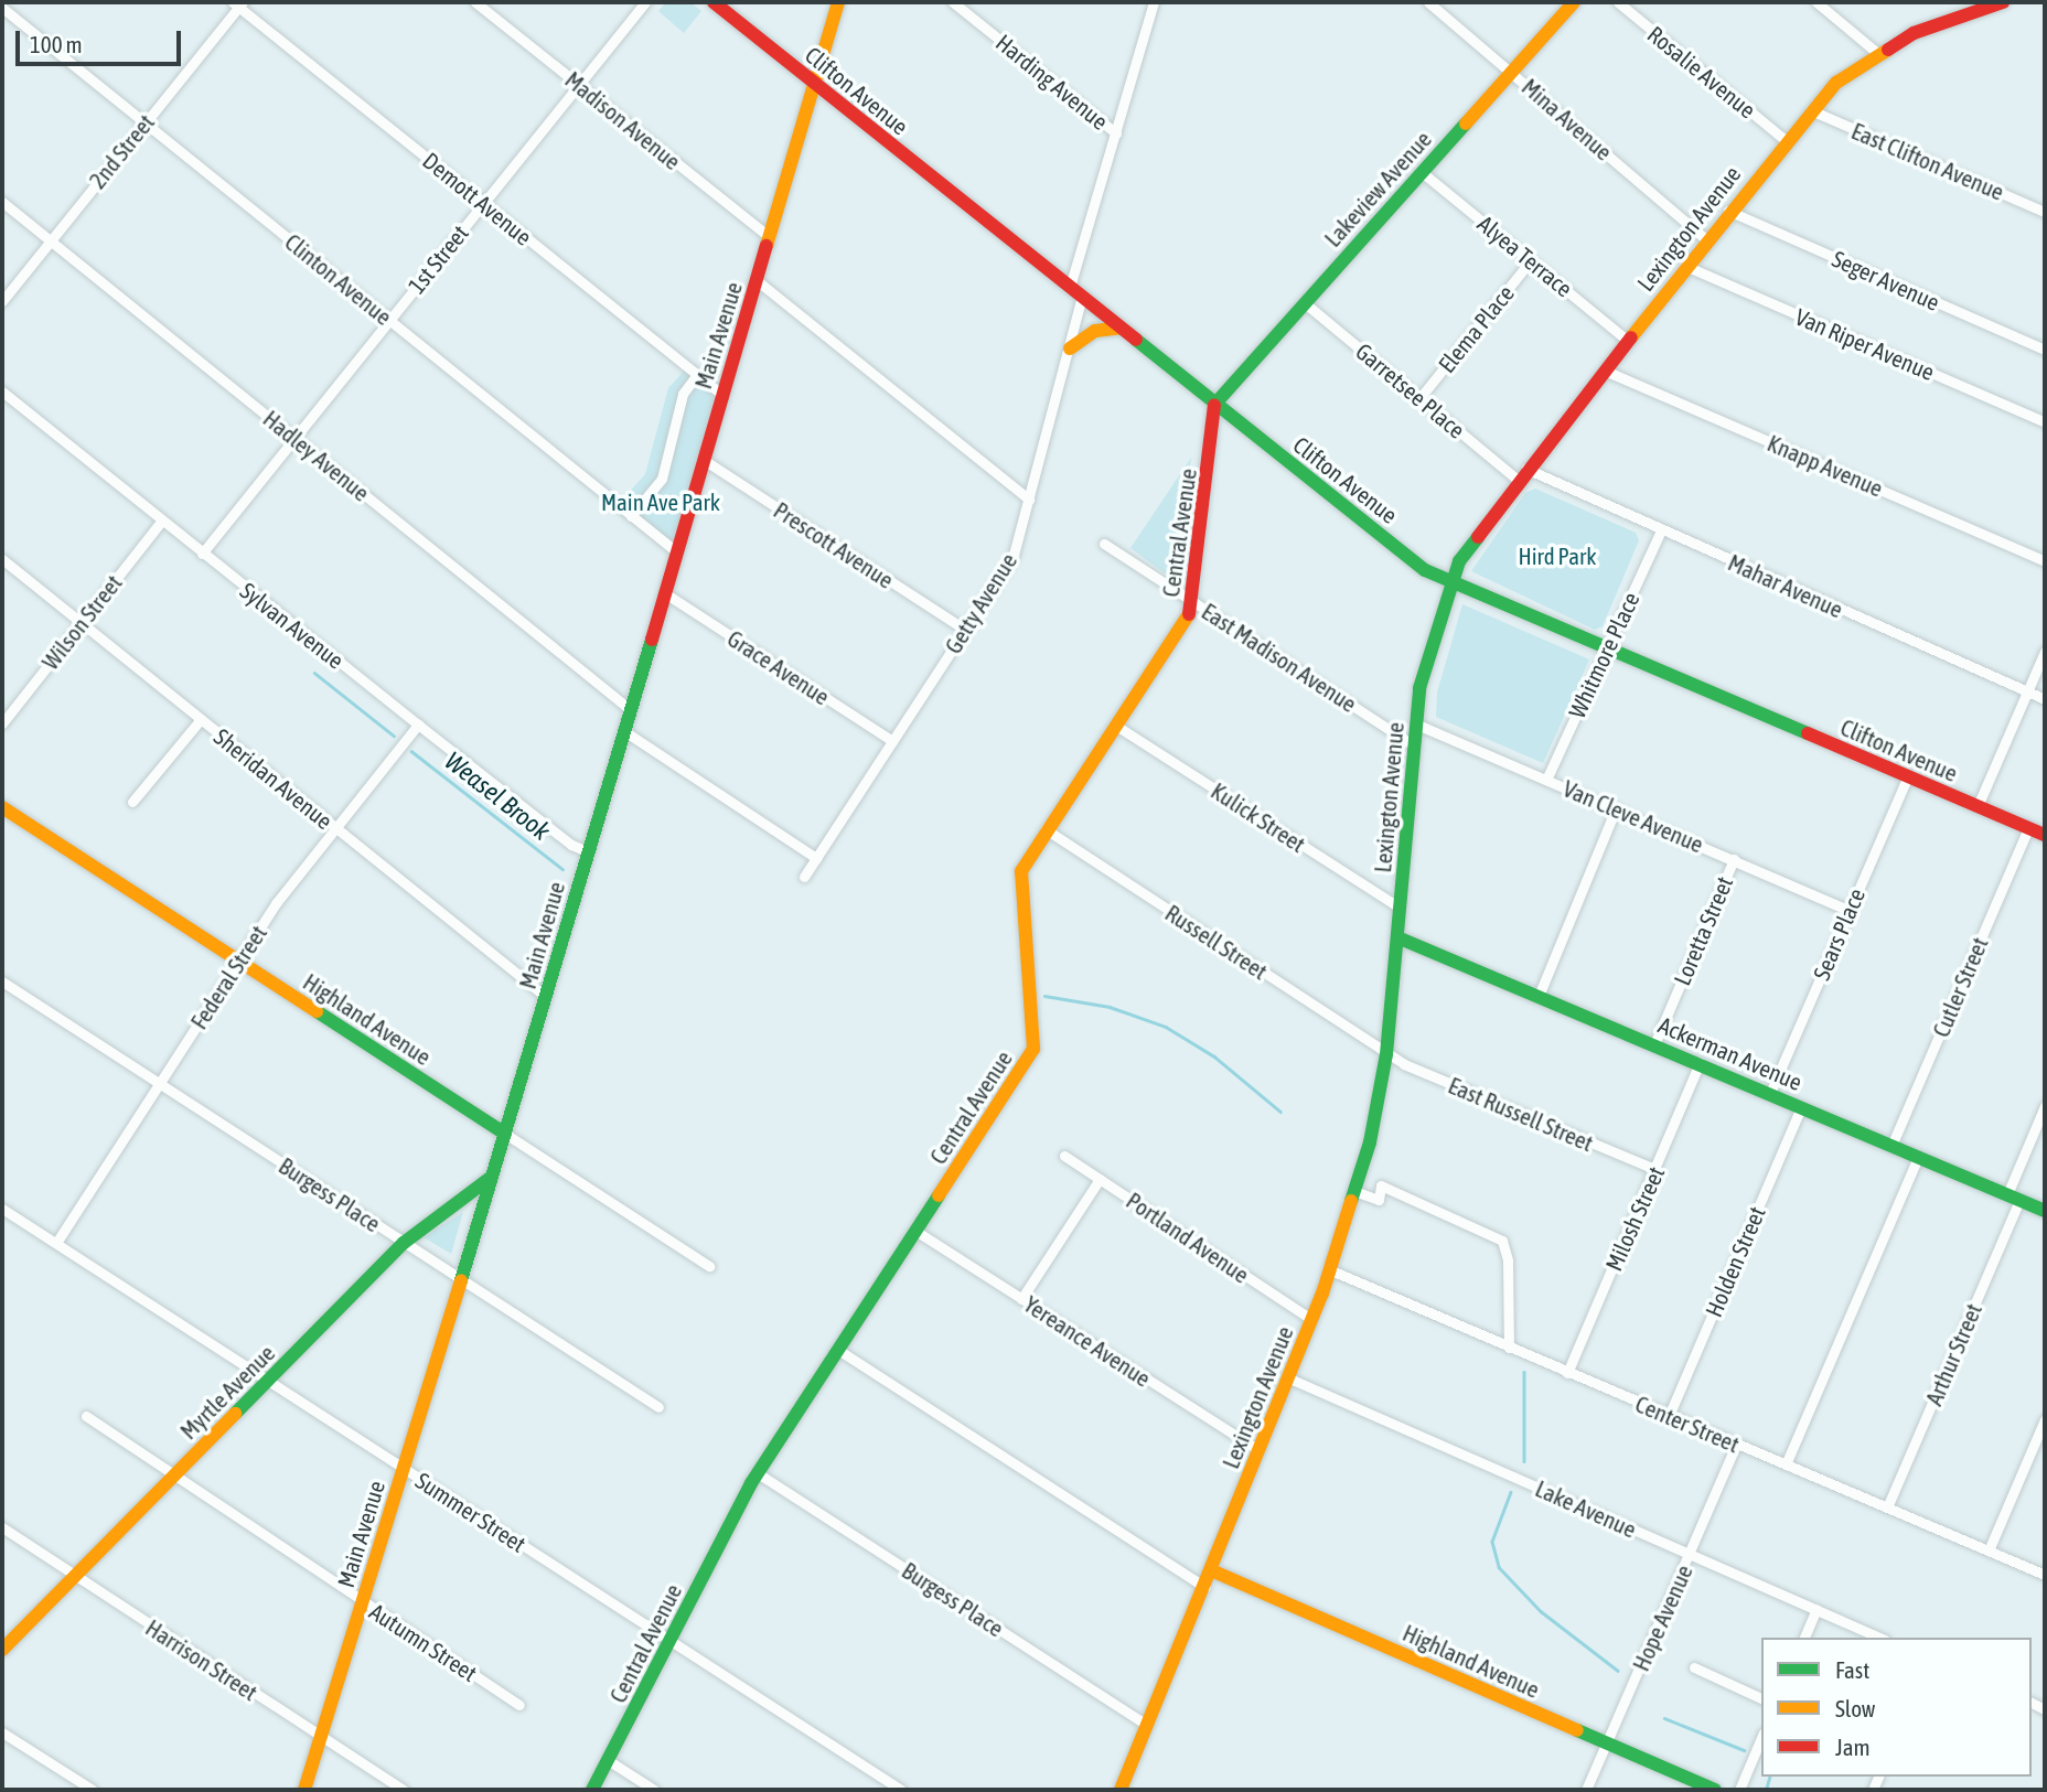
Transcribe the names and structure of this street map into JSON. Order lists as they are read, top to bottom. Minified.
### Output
{"streets":{"main road":["Clifton Avenue","Lakeview Avenue","Lexington Avenue","Main Avenue","Central Avenue","Highland Avenue","Ackerman Avenue","Myrtle Avenue"],"street":["Rosalie Avenue","Harding Avenue","Mina Avenue","Madison Avenue","2nd Street","East Clifton Avenue","Demott Avenue","Alyea Terrace","1st Street","Clinton Avenue","Seger Avenue","Elema Place","Van Riper Avenue","Garretsee Place","Hadley Avenue","Knapp Avenue","Prescott Avenue","Mahar Avenue","Getty Avenue","Wilson Street","Sylvan Avenue","Whitmore Place","East Madison Avenue","Grace Avenue","Sheridan Avenue","Van Cleve Avenue","Kulick Street","Loretta Street","Sears Place","Russell Street","Federal Street","Cutler Street","East Russell Street","Burgess Place","Milosh Street","Portland Avenue","Holden Street","Yereance Avenue","Arthur Street","Center Street","Lake Avenue","Summer Street","Hope Avenue","Autumn Street","Harrison Street"]},"crossings":[["Rosalie Avenue","Lexington Avenue"],["Clifton Avenue","Lakeview Avenue"],["Clifton Avenue","Lexington Avenue"],["Clifton Avenue","Main Avenue"],["Clifton Avenue","Central Avenue"],["Clifton Avenue","Getty Avenue"],["Clifton Avenue","Whitmore Place"],["Clifton Avenue","Sears Place"],["Clifton Avenue","Cutler Street"],["Mina Avenue","Lakeview Avenue"],["Mina Avenue","Lexington Avenue"],["Madison Avenue","1st Street"],["Madison Avenue","Main Avenue"],["2nd Street","Demott Avenue"],["2nd Street","Clinton Avenue"],["2nd Street","Hadley Avenue"],["East Clifton Avenue","Lexington Avenue"],["Lakeview Avenue","Alyea Terrace"],["Lakeview Avenue","Garretsee Place"],["Lakeview Avenue","Central Avenue"],["Demott Avenue","1st Street"],["Demott Avenue","Main Avenue"],["Lexington Avenue","Alyea Terrace"],["Lexington Avenue","Seger Avenue"],["Lexington Avenue","Van Riper Avenue"],["Lexington Avenue","Garretsee Place"],["Lexington Avenue","Knapp Avenue"],["Lexington Avenue","Mahar Avenue"],["Lexington Avenue","East Madison Avenue"],["Lexington Avenue","Van Cleve Avenue"],["Lexington Avenue","Kulick Street"],["Lexington Avenue","Russell Street"],["Lexington Avenue","Highland Avenue"],["Lexington Avenue","Ackerman Avenue"],["Lexington Avenue","East Russell Street"],["Lexington Avenue","Burgess Place"],["Lexington Avenue","Portland Avenue"],["Lexington Avenue","Yereance Avenue"],["Lexington Avenue","Center Street"],["Lexington Avenue","Lake Avenue"],["Alyea Terrace","Elema Place"],["1st Street","Clinton Avenue"],["1st Street","Hadley Avenue"],["1st Street","Sylvan Avenue"],["Clinton Avenue","Main Avenue"],["Elema Place","Garretsee Place"],["Main Avenue","Hadley Avenue"],["Main Avenue","Prescott Avenue"],["Main Avenue","Sylvan Avenue"],["Main Avenue","Grace Avenue"],["Main Avenue","Sheridan Avenue"],["Main Avenue","Highland Avenue"],["Main Avenue","Burgess Place"],["Main Avenue","Myrtle Avenue"],["Main Avenue","Summer Street"],["Main Avenue","Autumn Street"],["Main Avenue","Harrison Street"],["Garretsee Place","Mahar Avenue"],["Central Avenue","East Madison Avenue"],["Central Avenue","Kulick Street"],["Central Avenue","Russell Street"],["Central Avenue","Burgess Place"],["Central Avenue","Yereance Avenue"],["Central Avenue","Summer Street"],["Prescott Avenue","Getty Avenue"],["Mahar Avenue","Whitmore Place"],["Getty Avenue","Grace Avenue"],["Wilson Street","Sylvan Avenue"],["Wilson Street","Sheridan Avenue"],["Sylvan Avenue","Federal Street"],["Whitmore Place","Van Cleve Avenue"],["Sheridan Avenue","Federal Street"],["Van Cleve Avenue","Loretta Street"],["Van Cleve Avenue","Sears Place"],["Loretta Street","Ackerman Avenue"],["Sears Place","Ackerman Avenue"],["Russell Street","East Russell Street"],["Federal Street","Highland Avenue"],["Federal Street","Burgess Place"],["Federal Street","Summer Street"],["Cutler Street","Ackerman Avenue"],["Highland Avenue","Hope Avenue"],["Ackerman Avenue","Milosh Street"],["Ackerman Avenue","Holden Street"],["Ackerman Avenue","Arthur Street"],["East Russell Street","Milosh Street"],["Burgess Place","Myrtle Avenue"],["Milosh Street","Center Street"],["Holden Street","Center Street"],["Arthur Street","Center Street"],["Myrtle Avenue","Summer Street"],["Myrtle Avenue","Autumn Street"],["Myrtle Avenue","Harrison Street"],["Center Street","Hope Avenue"],["Lake Avenue","Hope Avenue"]],"water":["Weasel Brook"],"parks":["Main Ave Park","Hird Park"],"legend":["Fast","Slow","Jam"],"scale_bar":"100 m"}
